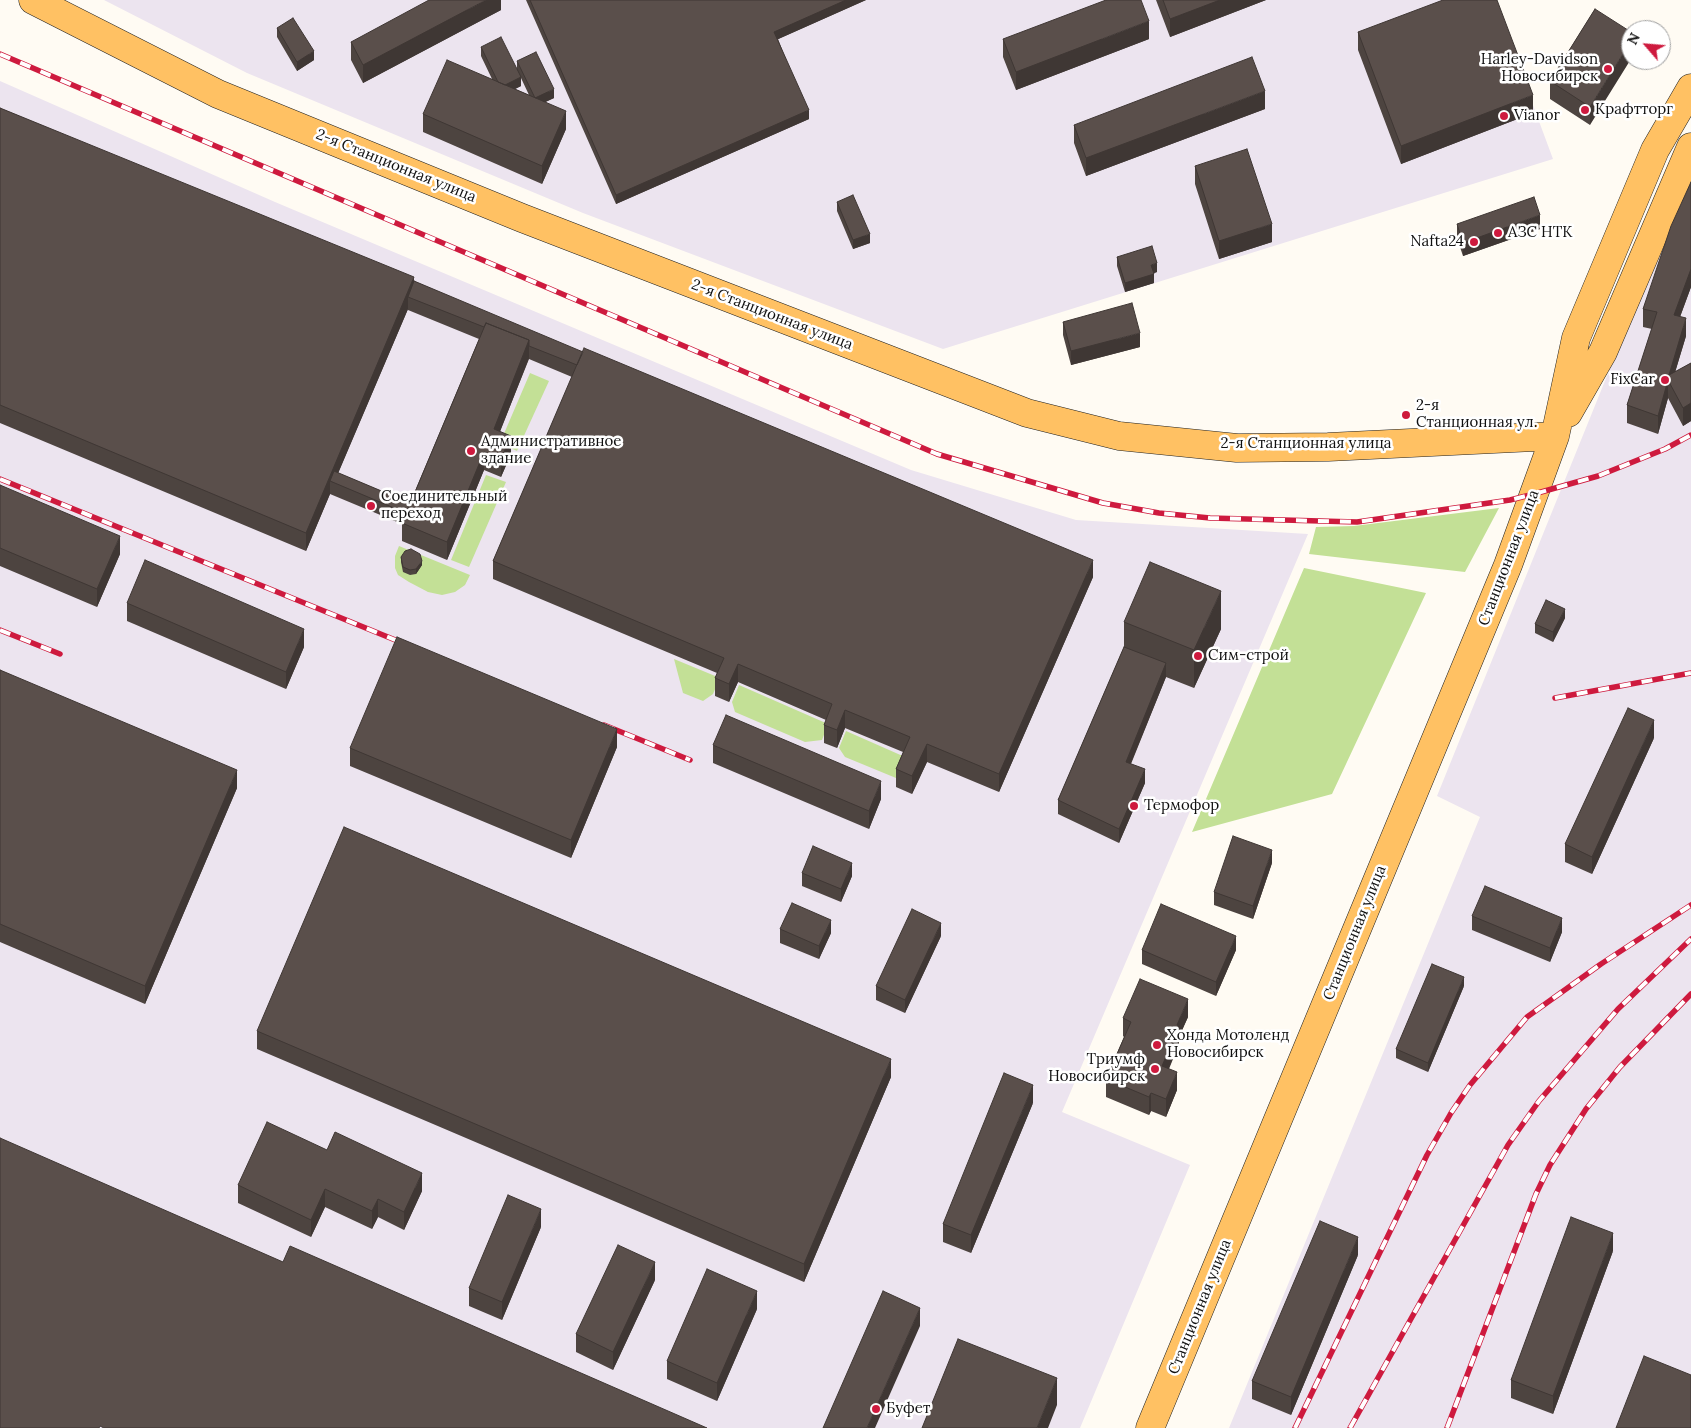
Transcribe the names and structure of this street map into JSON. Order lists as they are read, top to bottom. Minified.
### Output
{"streets":{"main road":["2-я Станционная улица","Станционная улица"]},"crossings":[["2-я Станционная улица","Станционная улица"]],"places":["Harley-Davidson Новосибирск","Крафтторг","Vianor","АЗС НТК","Nafta24","FixCar","2-я Станционная ул.","Административное здание","Соединительный переход","Сим-строй","Термофор","Хонда Мотоленд Новосибирск","Триумф Новосибирск","Буфет"],"north":"top left"}
